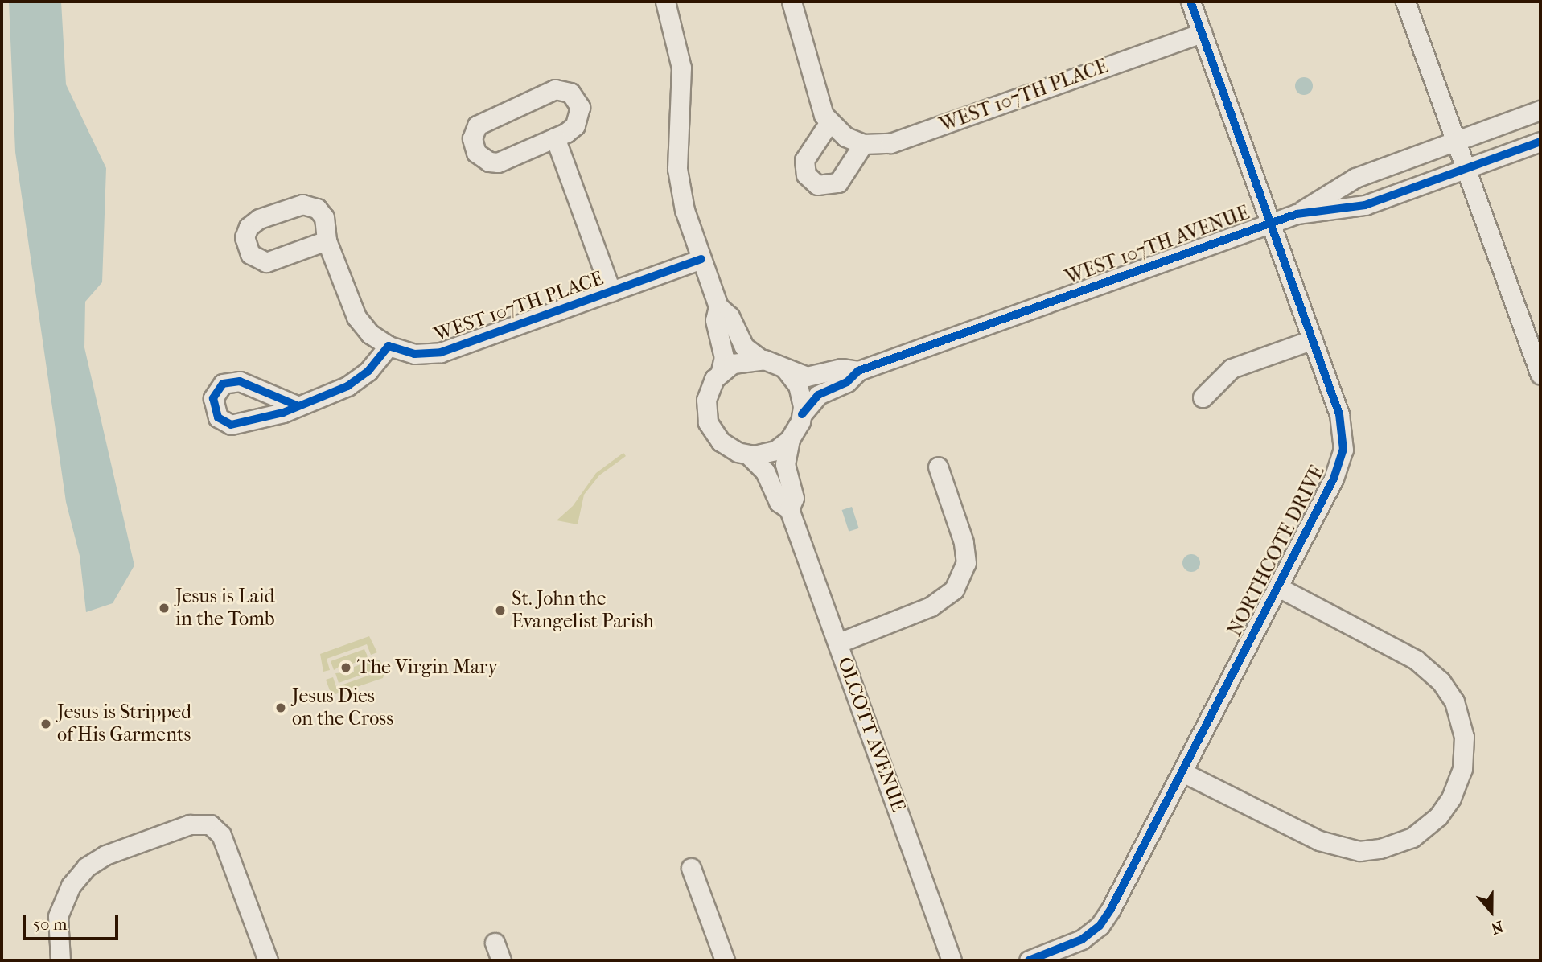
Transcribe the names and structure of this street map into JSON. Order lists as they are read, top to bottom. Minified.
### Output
{"streets":{"street":["WEST 107TH PLACE","WEST 107TH AVENUE","NORTHCOTE DRIVE","OLCOTT AVENUE"]},"crossings":[["WEST 107TH PLACE","NORTHCOTE DRIVE"],["WEST 107TH AVENUE","NORTHCOTE DRIVE"],["WEST 107TH AVENUE","OLCOTT AVENUE"]],"places":["Jesus is Laid in the Tomb","St. John the Evangelist Parish","The Virgin Mary","Jesus Dies on the Cross","Jesus is Stripped of His Garments"],"scale_bar":"50 m","north":"bottom"}
